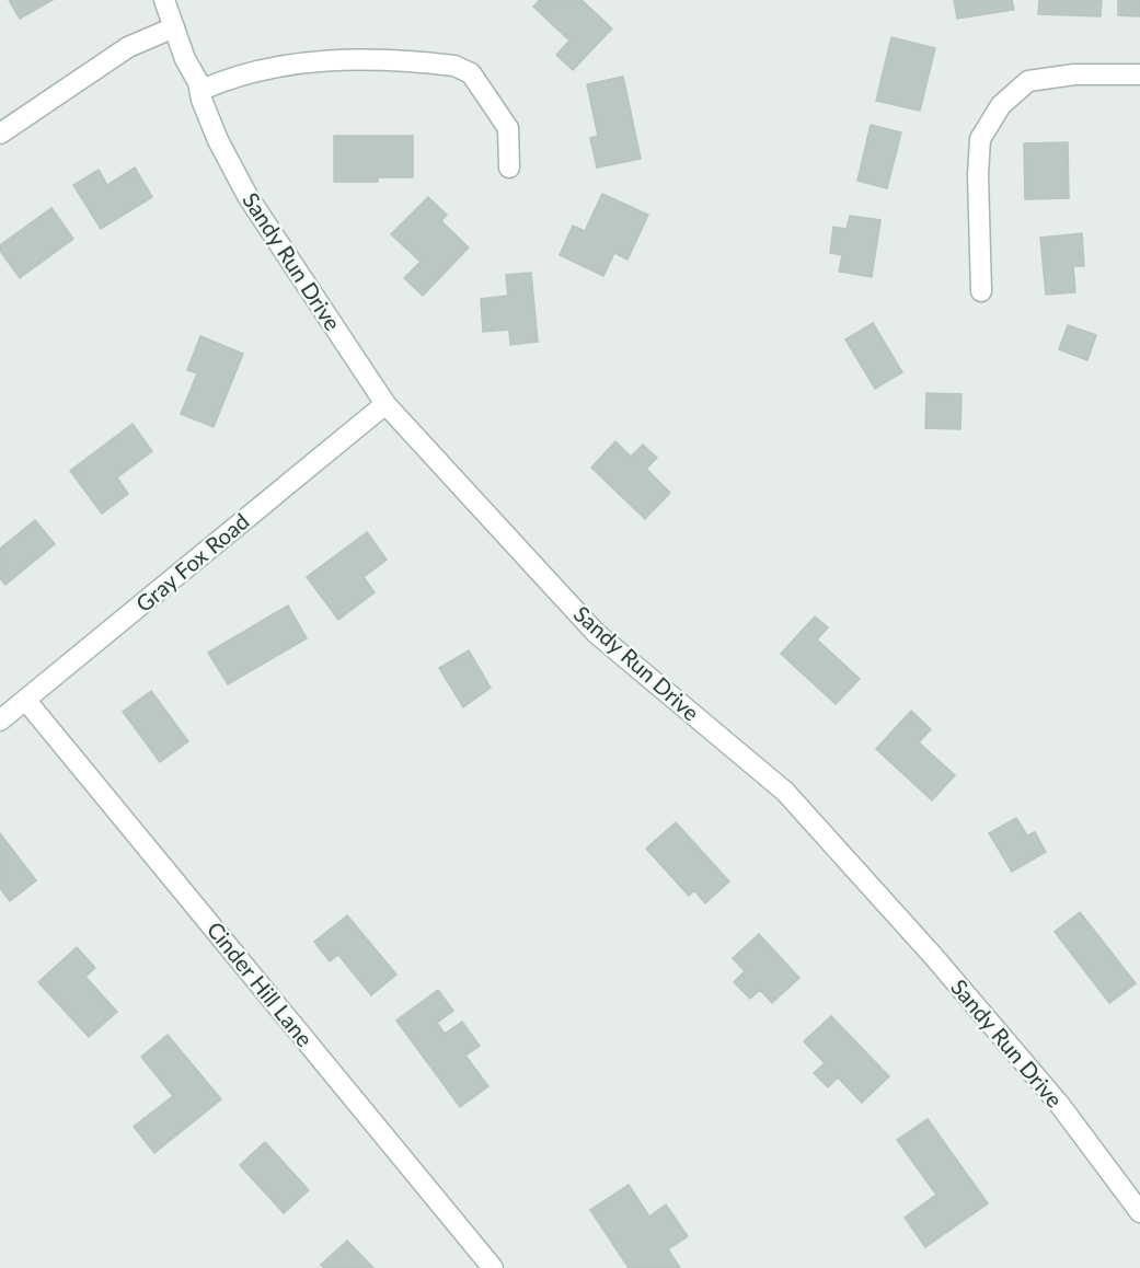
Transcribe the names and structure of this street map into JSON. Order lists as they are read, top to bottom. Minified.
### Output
{"streets":{"street":["Sandy Run Drive","Gray Fox Road","Cinder Hill Lane"]},"crossings":[["Sandy Run Drive","Gray Fox Road"],["Gray Fox Road","Cinder Hill Lane"]]}
